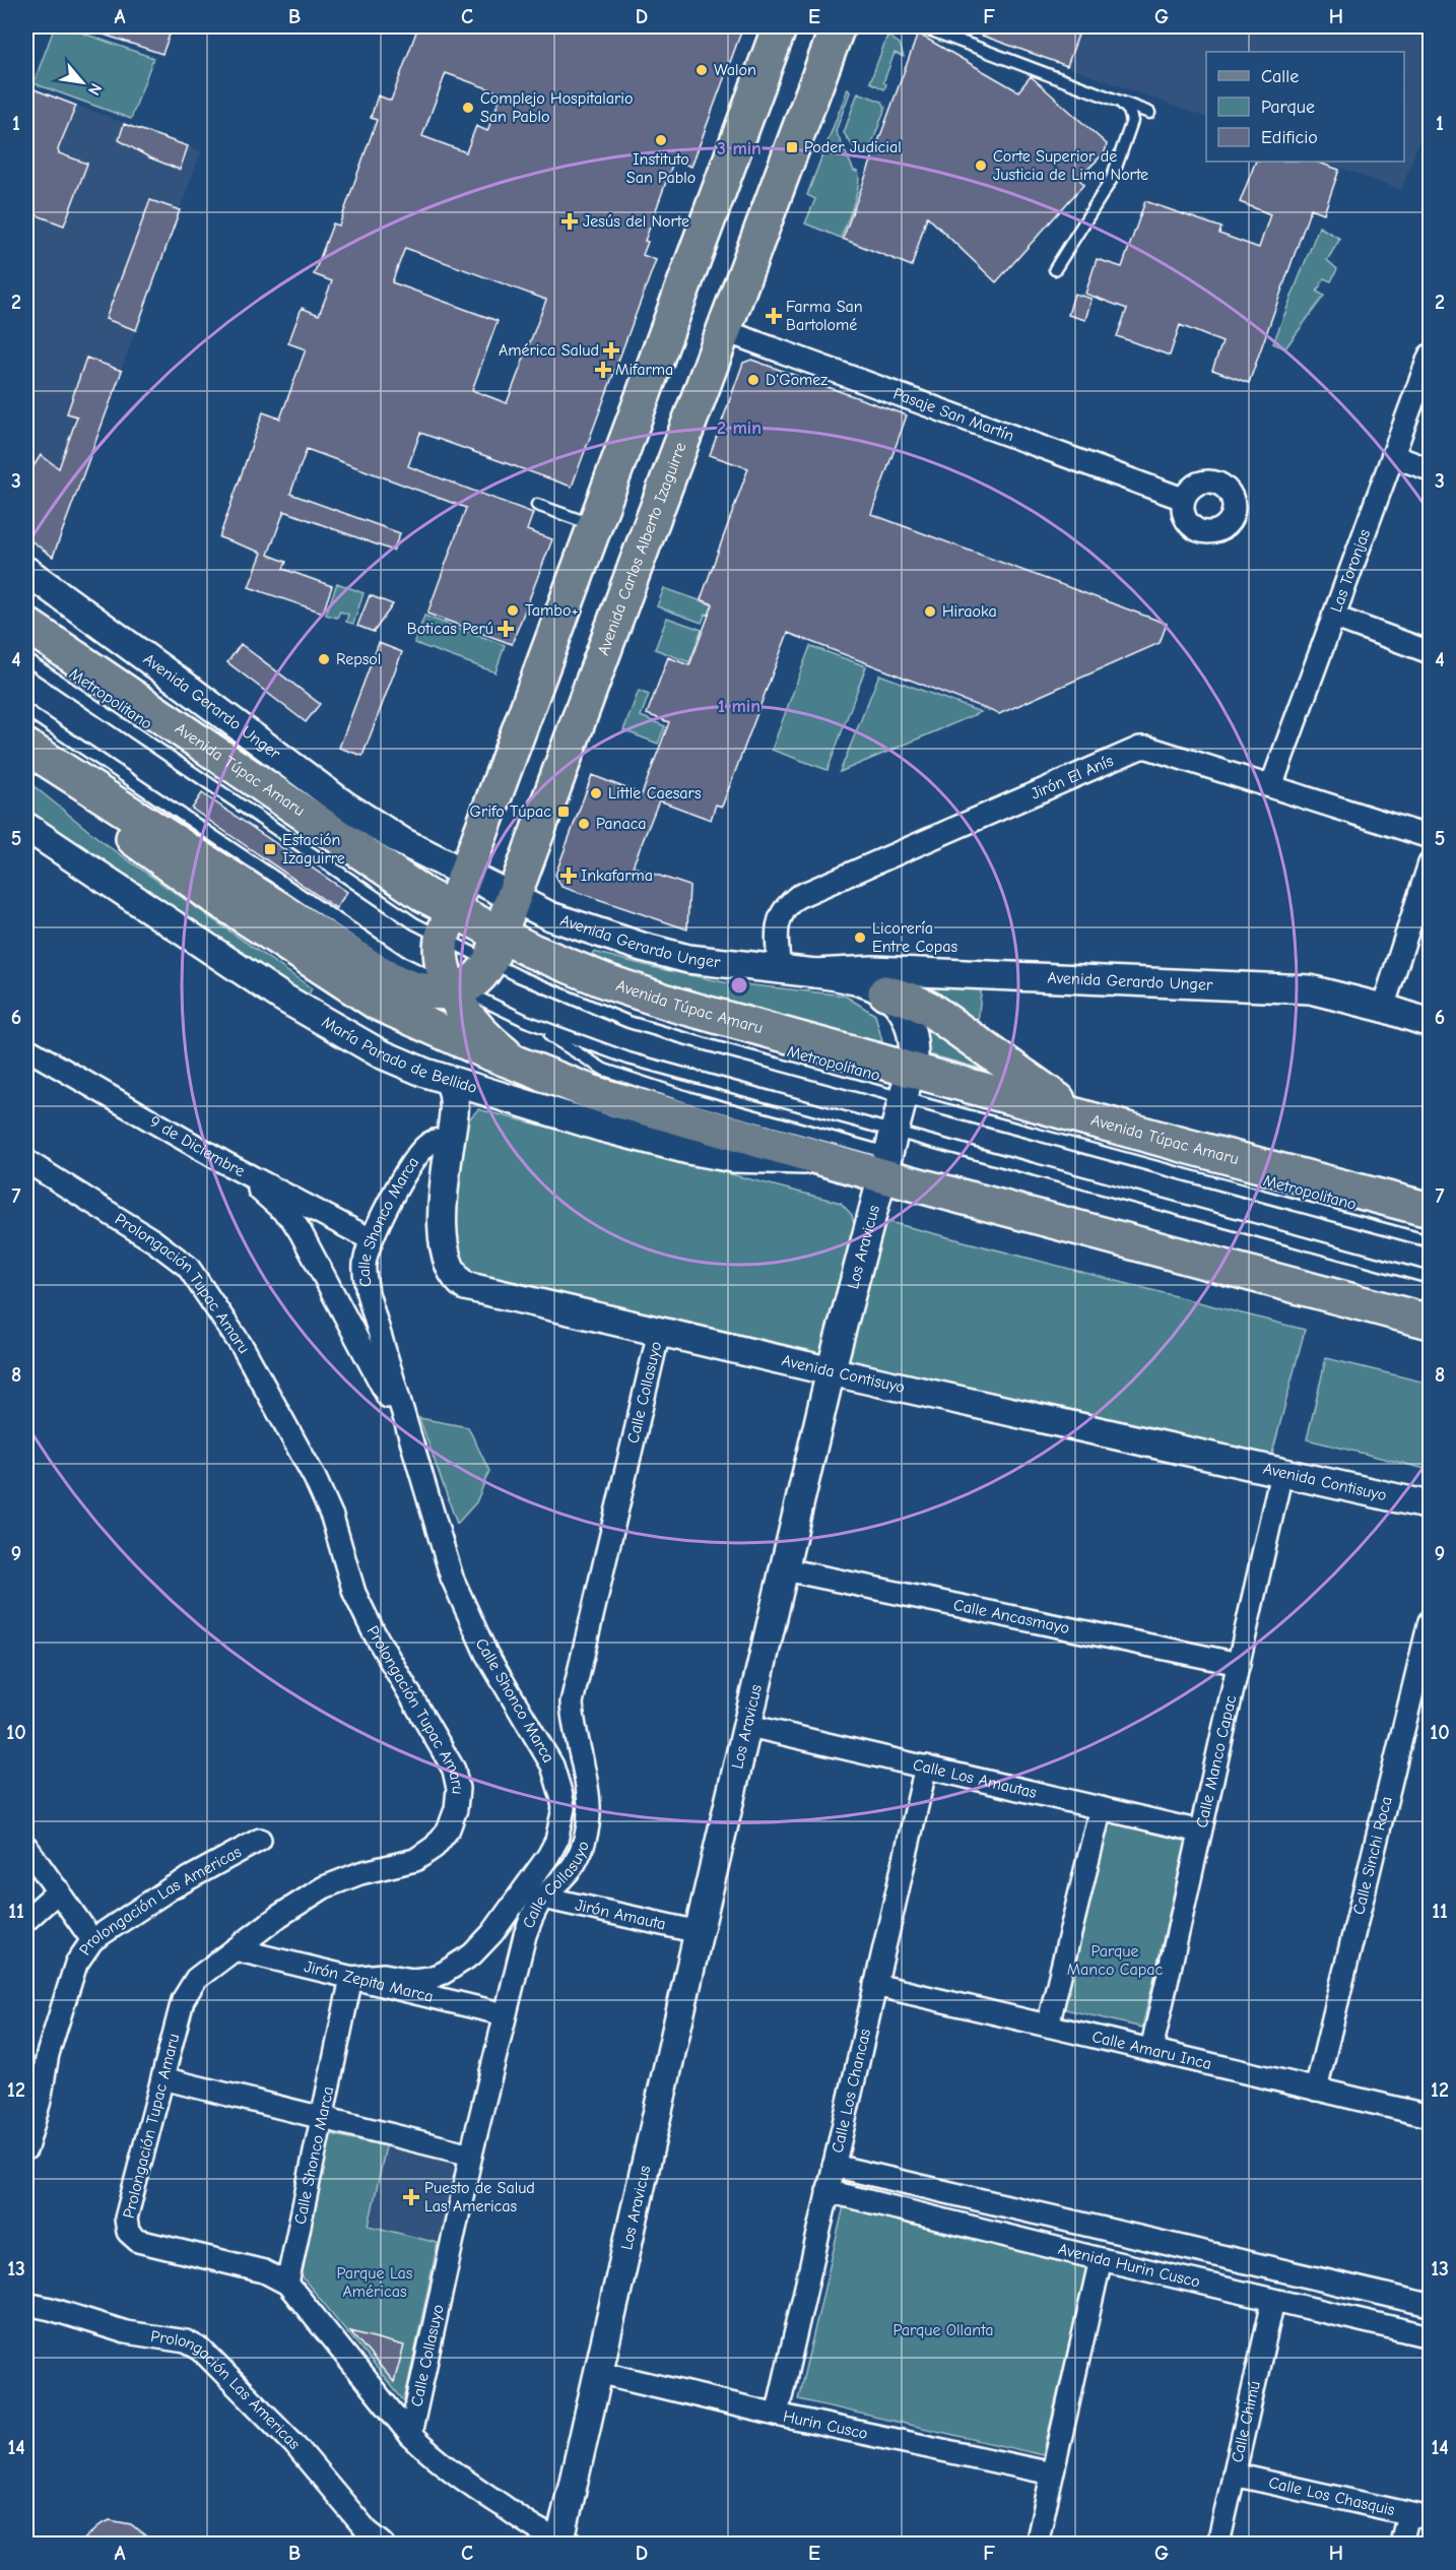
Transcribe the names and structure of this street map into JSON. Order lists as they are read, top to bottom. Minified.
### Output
{"streets":{"main road":["Avenida Carlos Alberto Izaguirre","Avenida Túpac Amaru"],"street":["Pasaje San Martín","Las Toronjas","Avenida Gerardo Unger","Jirón El Anís","María Parado de Bellido","9 de Diciembre","Calle Shonco Marca","Los Aravicus","Prolongación Tupac Amaru","Avenida Contisuyo","Calle Collasuyo","Calle Ancasmayo","Calle Manco Capac","Calle Los Amautas","Calle Sinchi Roca","Prolongación Las Americas","Jirón Amauta","Jirón Zepita Marca","Calle Amaru Inca","Calle Los Chancas","Avenida Hurin Cusco","Calle Chimú","Hurin Cusco","Calle Los Chasquis"],"lane":["Metropolitano"]},"crossings":[["Pasaje San Martín","Avenida Carlos Alberto Izaguirre"],["Avenida Carlos Alberto Izaguirre","Avenida Gerardo Unger"],["Avenida Carlos Alberto Izaguirre","Avenida Túpac Amaru"],["Las Toronjas","Jirón El Anís"],["Metropolitano","Avenida Túpac Amaru"],["Metropolitano","Los Aravicus"],["Avenida Gerardo Unger","Jirón El Anís"],["Avenida Gerardo Unger","Los Aravicus"],["Avenida Túpac Amaru","Los Aravicus"],["María Parado de Bellido","Avenida Contisuyo"],["9 de Diciembre","Calle Shonco Marca"],["Calle Shonco Marca","Prolongación Tupac Amaru"],["Calle Shonco Marca","Avenida Contisuyo"],["Calle Shonco Marca","Jirón Zepita Marca"],["Los Aravicus","Prolongación Tupac Amaru"],["Los Aravicus","Avenida Contisuyo"],["Los Aravicus","Calle Ancasmayo"],["Los Aravicus","Calle Los Amautas"],["Los Aravicus","Jirón Amauta"],["Los Aravicus","Hurin Cusco"],["Prolongación Tupac Amaru","Calle Collasuyo"],["Prolongación Tupac Amaru","Jirón Zepita Marca"],["Avenida Contisuyo","Calle Collasuyo"],["Avenida Contisuyo","Calle Manco Capac"],["Calle Collasuyo","Jirón Amauta"],["Calle Collasuyo","Jirón Zepita Marca"],["Calle Ancasmayo","Calle Manco Capac"],["Calle Manco Capac","Calle Los Amautas"],["Calle Manco Capac","Calle Amaru Inca"],["Calle Los Amautas","Calle Los Chancas"],["Calle Sinchi Roca","Calle Amaru Inca"],["Calle Amaru Inca","Calle Los Chancas"],["Calle Los Chancas","Avenida Hurin Cusco"],["Calle Los Chancas","Hurin Cusco"],["Avenida Hurin Cusco","Calle Chimú"],["Calle Chimú","Calle Los Chasquis"]],"parks":["Parque Manco Capac","Parque Las Américas","Parque Ollanta"],"places":{"other":["Walon","Complejo Hospitalario San Pablo","Instituto San Pablo","Corte Superior de Justicia de Lima Norte","D'Gomez","Tambo+","Hiraoka","Repsol","Little Caesars","Panaca","Licorería Entre Copas"],"transit":["Poder Judicial","Grifo Túpac","Estación Izaguirre"],"health":["Jesús del Norte","Farma San Bartolomé","América Salud","Mifarma","Boticas Perú","Inkafarma","Puesto de Salud Las Americas"]},"legend":["Calle","Parque","Edificio"],"north":"bottom right","grid":{"columns":["A","B","C","D","E","F","G","H"],"rows":["1","2","3","4","5","6","7","8","9","10","11","12","13","14"]},"rings":["3 min","2 min","1 min"]}
